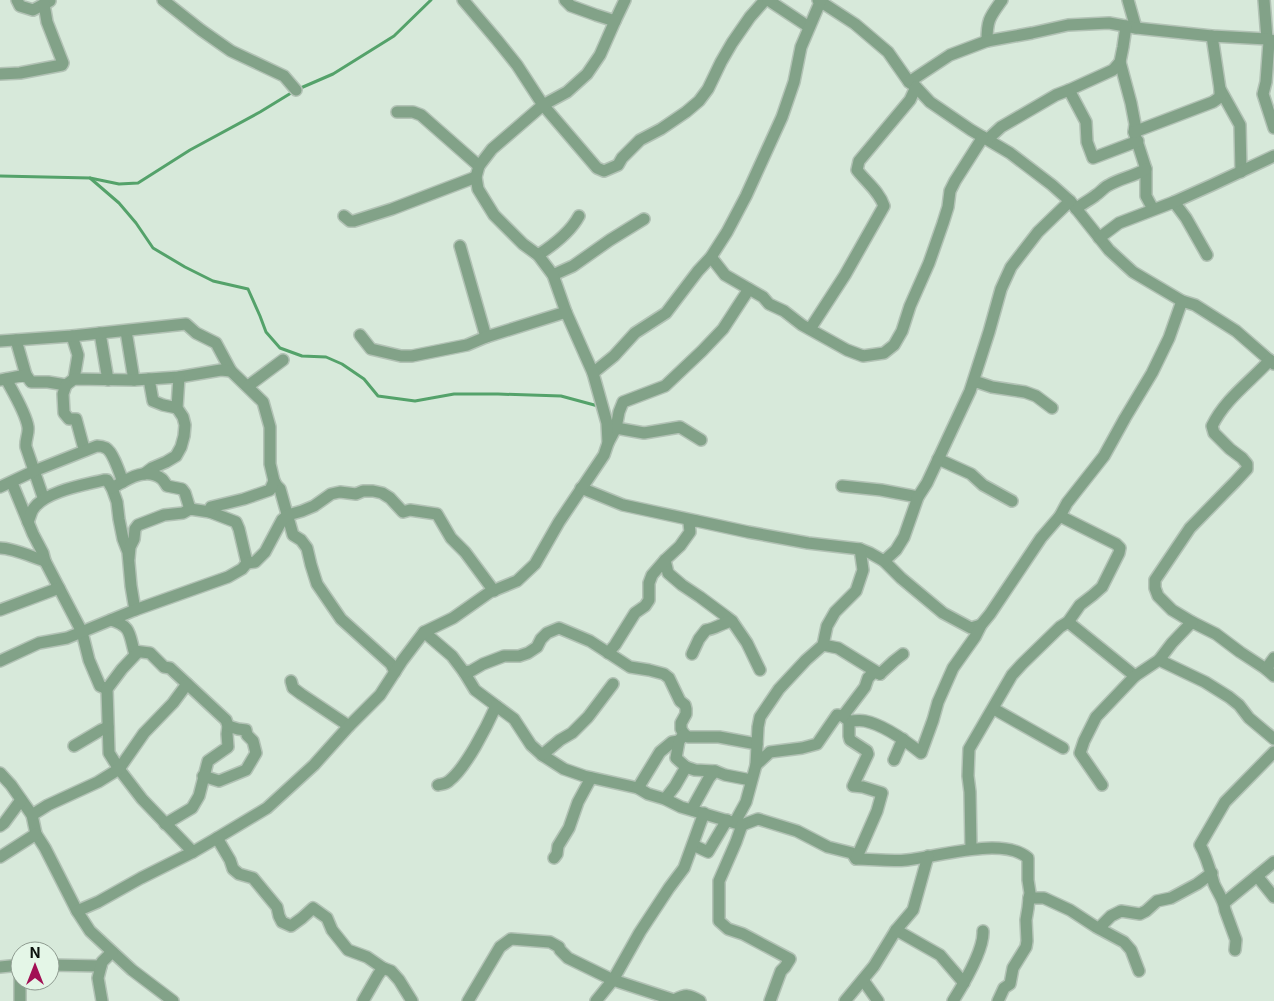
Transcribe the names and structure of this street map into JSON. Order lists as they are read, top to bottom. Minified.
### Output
{"north":"top"}
